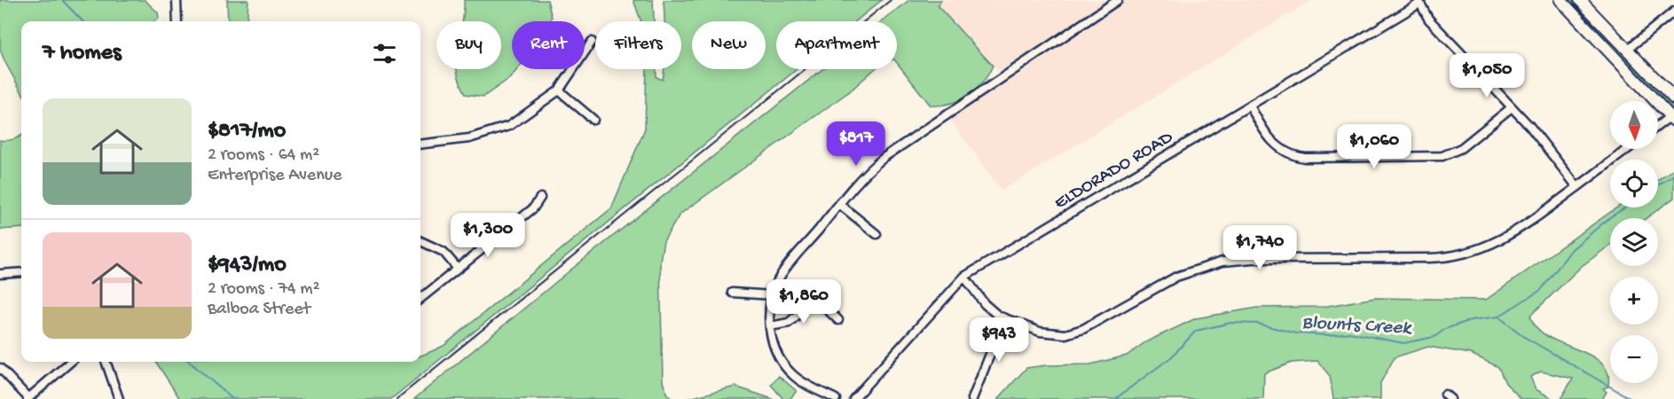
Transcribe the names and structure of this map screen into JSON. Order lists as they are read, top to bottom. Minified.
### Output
{"streets":{"street":["ELDORADO ROAD"]},"water":["Blounts Creek"],"north":"bottom","page":{"chip":["Buy","Rent","Filters","New","Apartment"],"heading":"7 homes","price":["$1,050","$817","$1,060","$1,300","$1,740","$1,860","$943"],"list":[{"name":"$817/mo","note":"2 rooms · 64 m² · Enterprise Avenue"},{"name":"$943/mo","note":"2 rooms · 74 m² · Balboa Street"}],"map_buttons":["+","−"]}}
